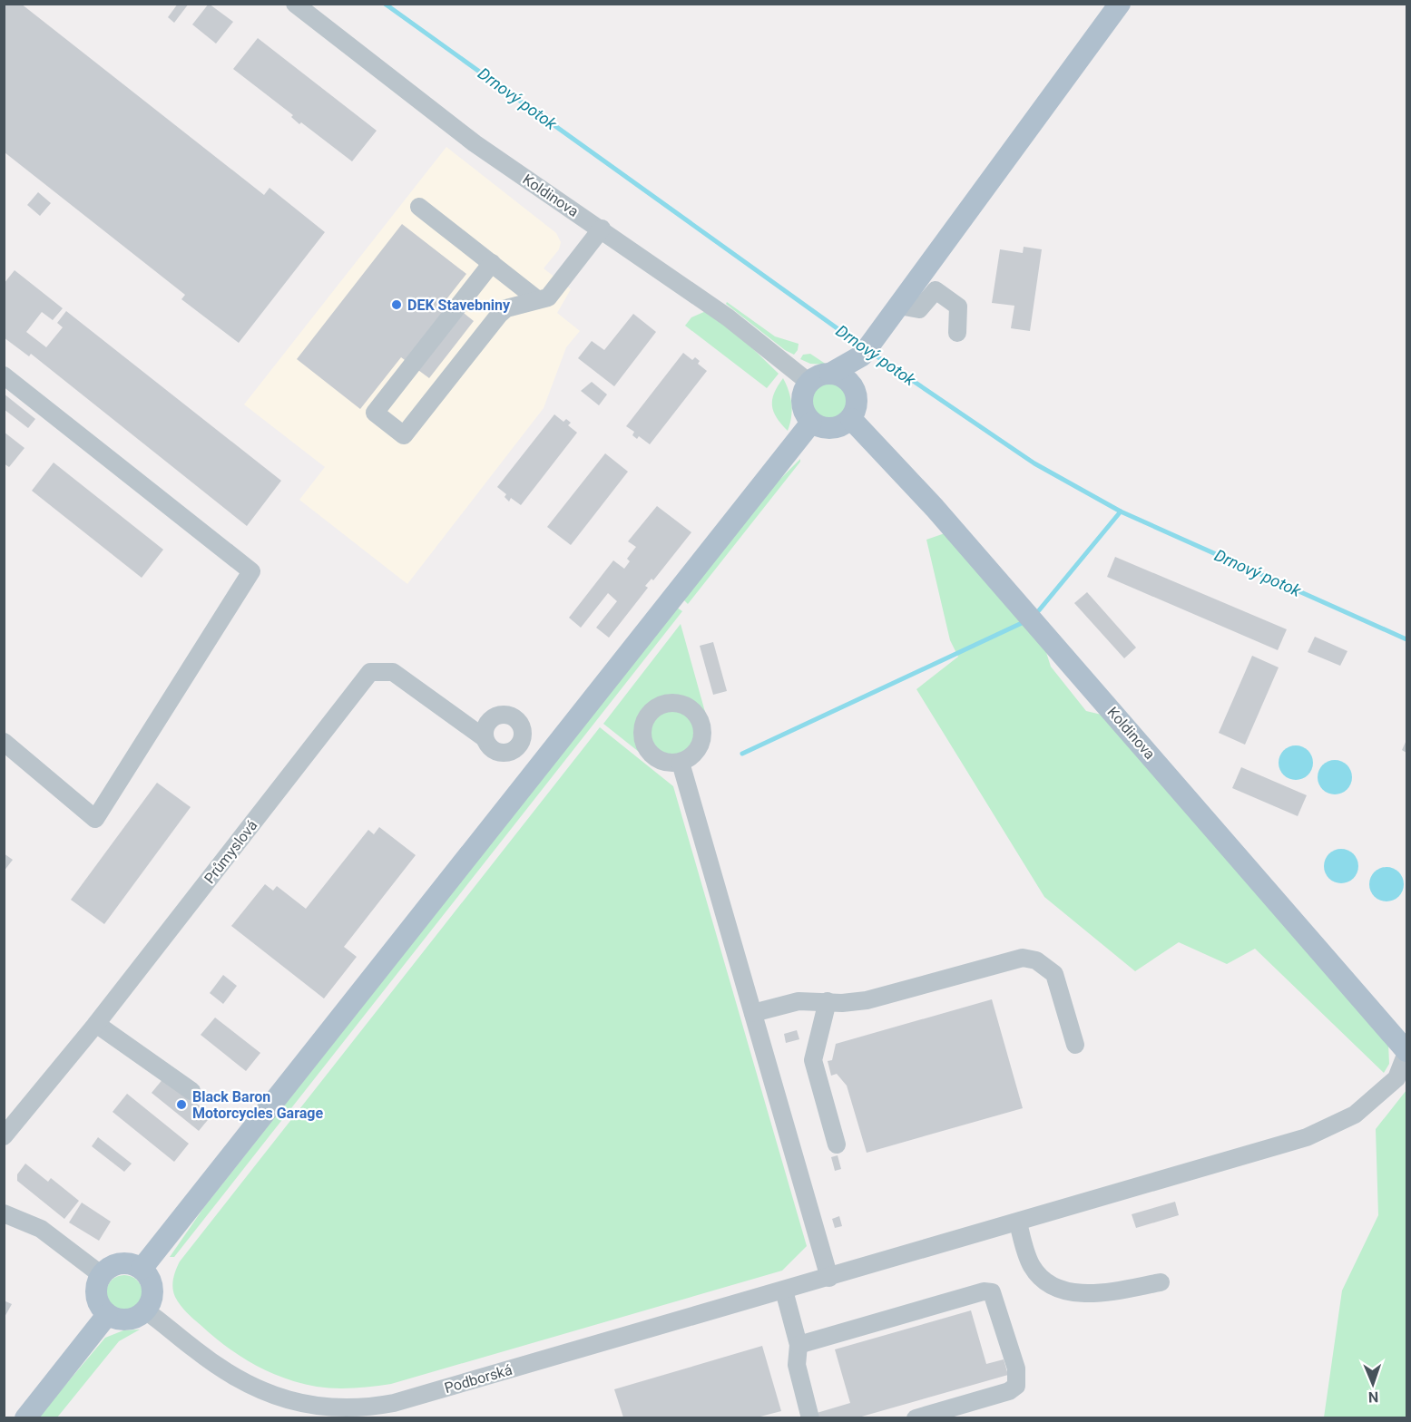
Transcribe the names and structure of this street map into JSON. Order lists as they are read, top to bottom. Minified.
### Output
{"streets":{"main road":["Koldinova"],"street":["Průmyslová","Podborská"]},"crossings":[["Koldinova","Podborská"]],"water":["Drnový potok"],"places":["DEK Stavebniny","Black Baron Motorcycles Garage"],"north":"bottom"}
